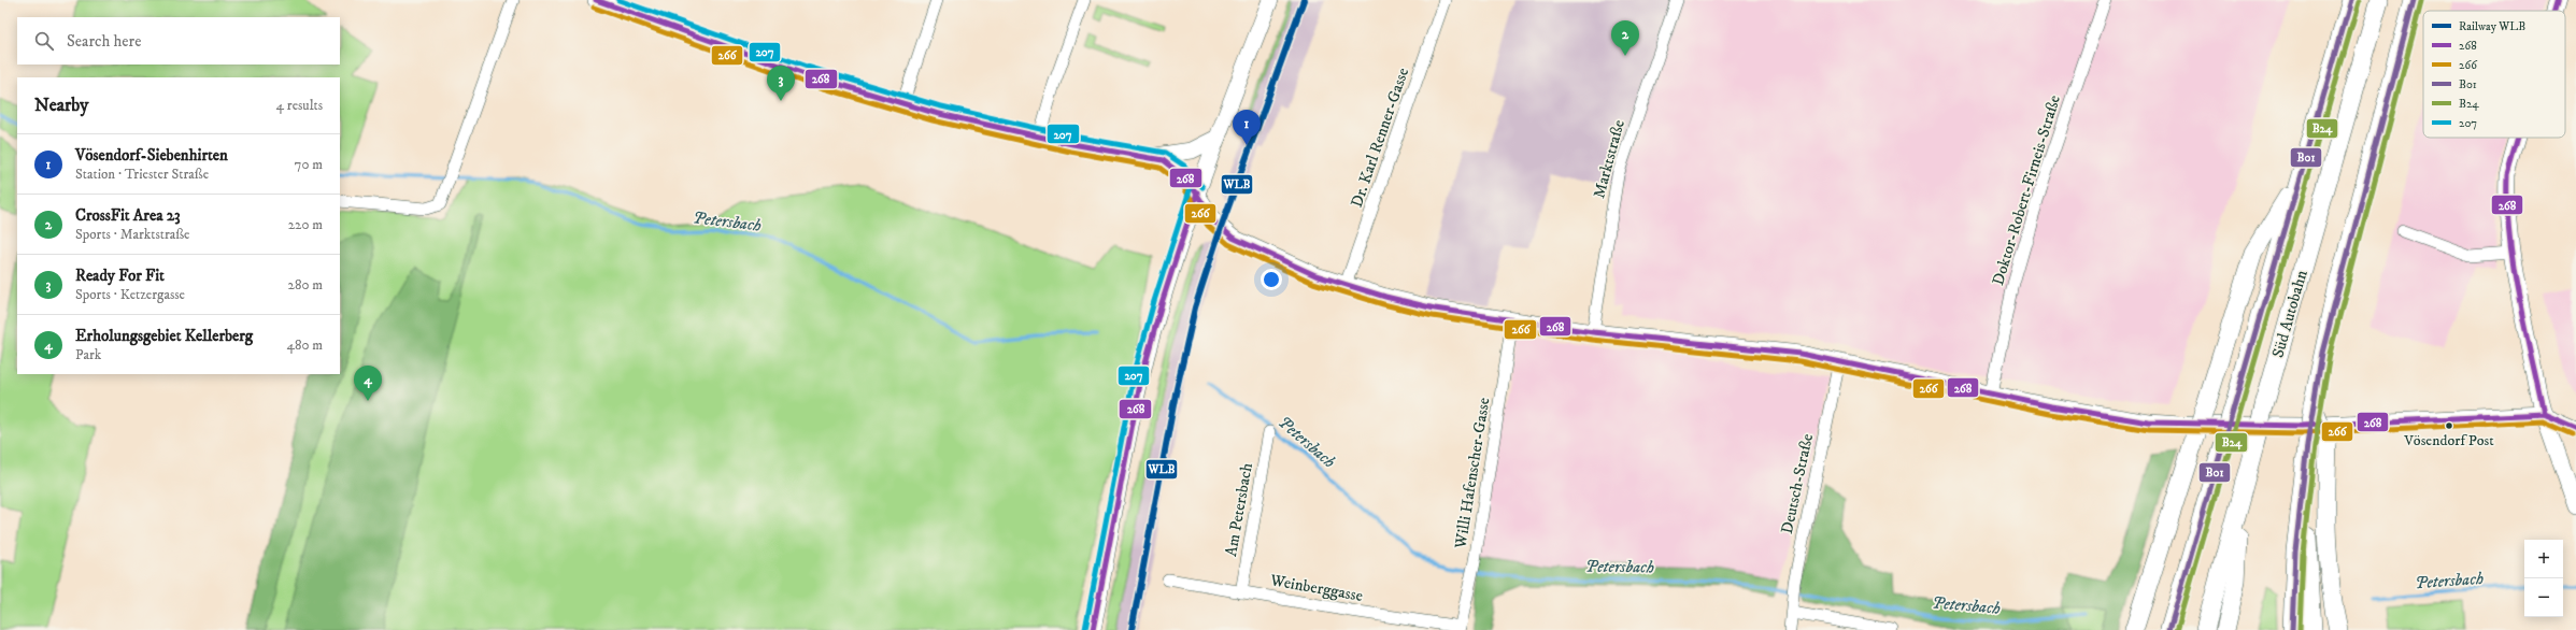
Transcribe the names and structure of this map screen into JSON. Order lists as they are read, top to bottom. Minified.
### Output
{"streets":{"highway":["Süd Autobahn"],"street":["Dr. Karl Renner-Gasse","Marktstraße","Doktor-Robert-Firneis-Straße","Willi Hafenscher-Gasse","Deutsch-Straße","Am Petersbach","Weinberggasse"]},"crossings":[["Willi Hafenscher-Gasse","Weinberggasse"],["Am Petersbach","Weinberggasse"]],"water":["Petersbach"],"places":["Vösendorf Post"],"lines":["rail line WLB","transit line 268","transit line B01","transit line 207","transit line B24","transit line 266"],"legend":["Railway WLB","268","266","B01","B24","207"],"page":{"search":"Search here","pins":["2","3","1","4"],"heading":["Nearby","4 results"],"list":[{"mark":"1","name":"Vösendorf-Siebenhirten","note":"Station · Triester Straße","value":"70 m"},{"mark":"2","name":"CrossFit Area 23","note":"Sports · Marktstraße","value":"220 m"},{"mark":"3","name":"Ready For Fit","note":"Sports · Ketzergasse","value":"280 m"},{"mark":"4","name":"Erholungsgebiet Kellerberg","note":"Park","value":"480 m"}],"map_buttons":["+","−"]}}
